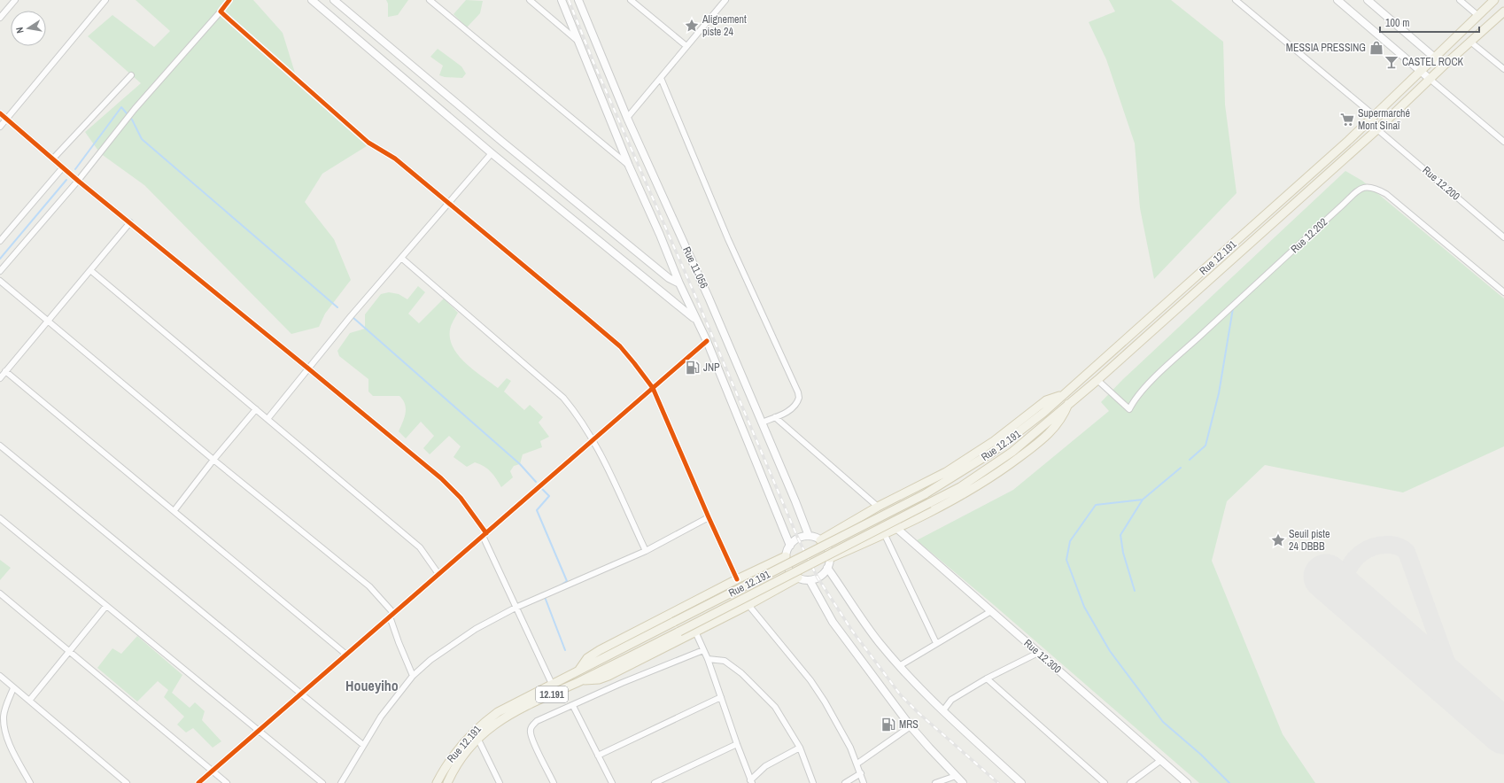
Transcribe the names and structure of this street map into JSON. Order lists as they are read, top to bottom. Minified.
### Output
{"streets":{"main road":["Rue 12.191","Rue 11.056","Rue 12.300","12.191"],"street":["Rue 12.200","Rue 12.202"]},"crossings":[["Rue 12.200","Rue 12.191"],["Rue 12.202","Rue 12.191"]],"districts":["Houeyiho"],"places":{"place":["Alignement piste 24","Seuil piste 24 DBBB"],"shop":["MESSIA PRESSING"],"bar":["CASTEL ROCK"],"supermarket":["Supermarché Mont Sinaï"],"fuel station":["JNP","MRS"]},"scale_bar":"100 m","north":"left"}
